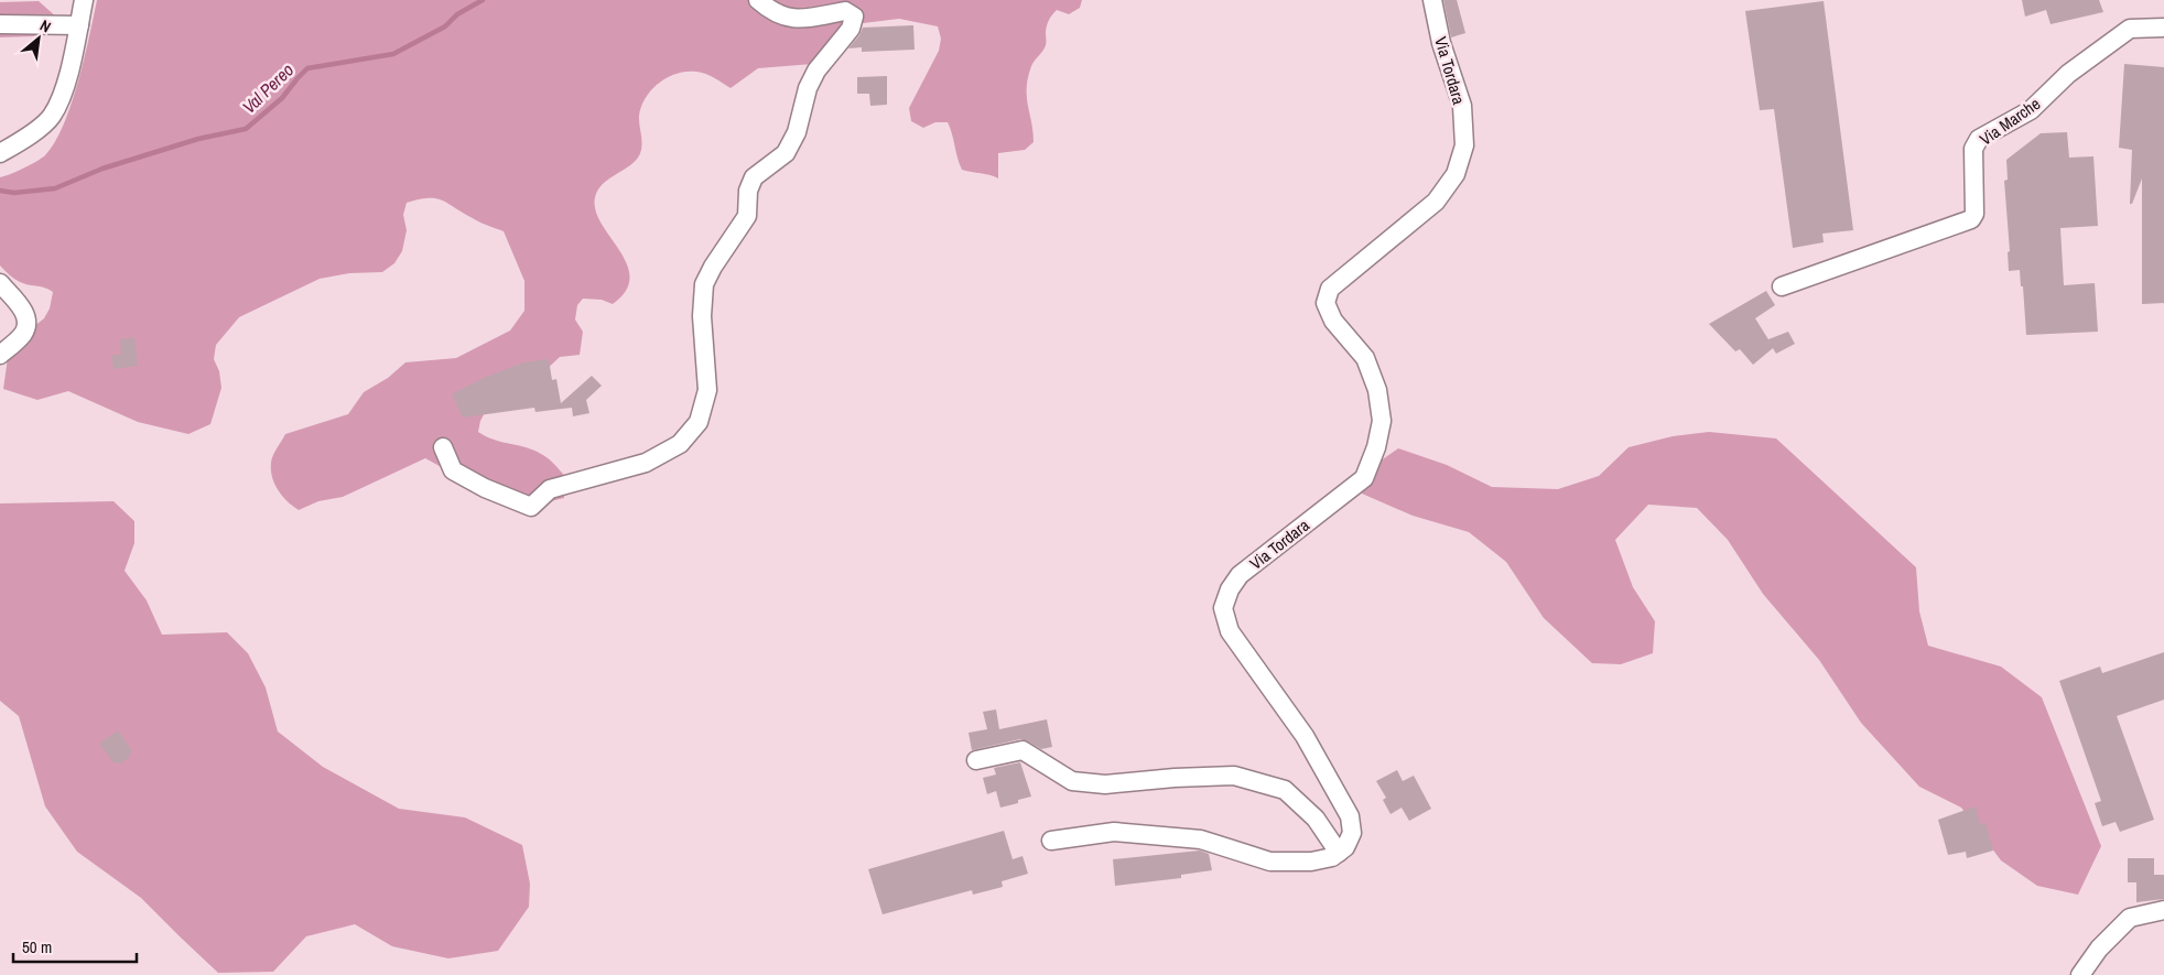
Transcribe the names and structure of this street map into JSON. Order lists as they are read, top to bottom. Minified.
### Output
{"streets":{"street":["Via Tordara","Via Marche"]},"water":["Val Pereo"],"scale_bar":"50 m","north":"top right"}
